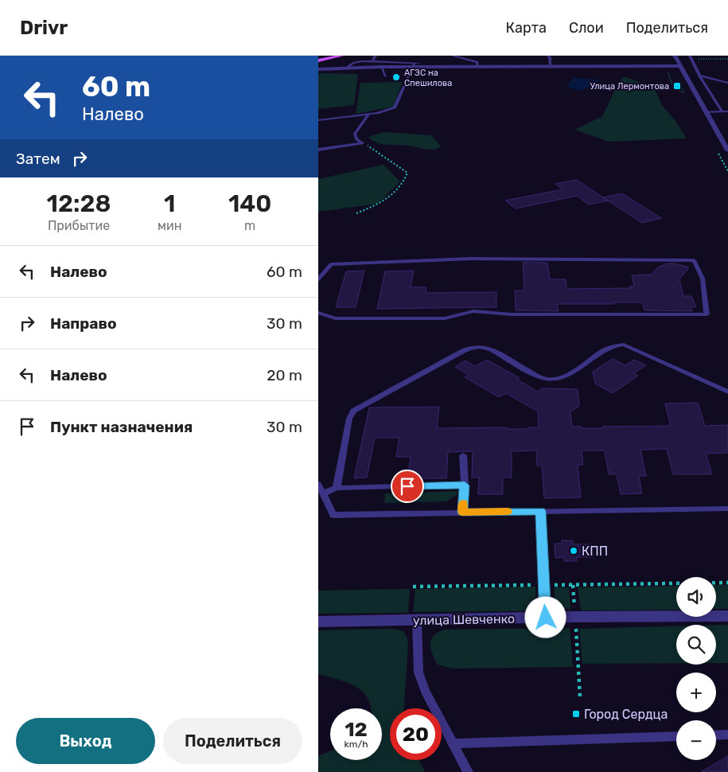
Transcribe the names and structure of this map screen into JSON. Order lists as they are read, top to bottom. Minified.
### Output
{"streets":{"street":["улица Шевченко"]},"places":{"other":["АГЗС на Спешилова","КПП"],"transit":["Улица Лермонтова","Город Сердца"]},"page":{"header":"Drivr","nav":["Карта","Слои","Поделиться"],"turn":["60 m","Налево"],"then":"Затем","eta":["12:28","Прибытие","1","мин","140","m"],"list":[{"name":"Налево","value":"60 m"},{"name":"Направо","value":"30 m"},{"name":"Налево","value":"20 m"},{"name":"Пункт назначения","value":"30 m"}],"map_buttons":["+","−"],"speed":"12 km/h","limit":"20","buttons":["Выход","Поделиться"]}}
